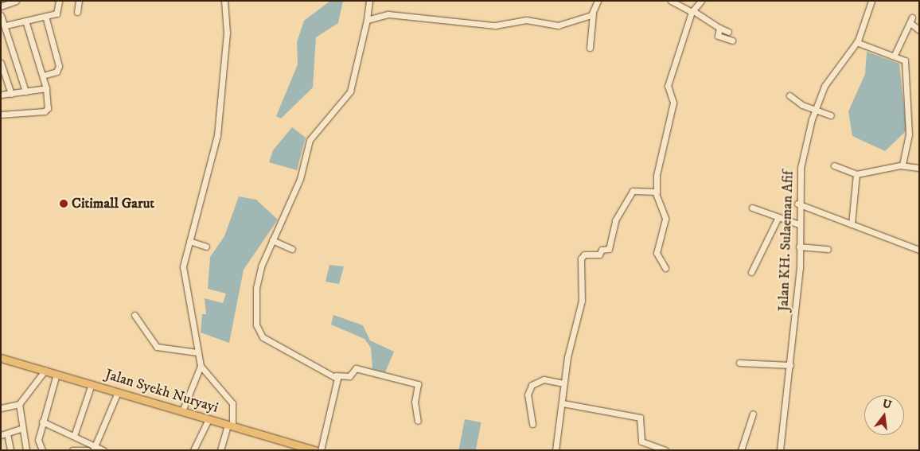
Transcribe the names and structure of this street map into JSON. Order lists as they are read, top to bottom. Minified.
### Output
{"streets":{"main road":["Jalan Syekh Nuryayi"],"street":["Jalan KH. Sulaeman Afif"]},"places":["Citimall Garut"],"north":"top"}
